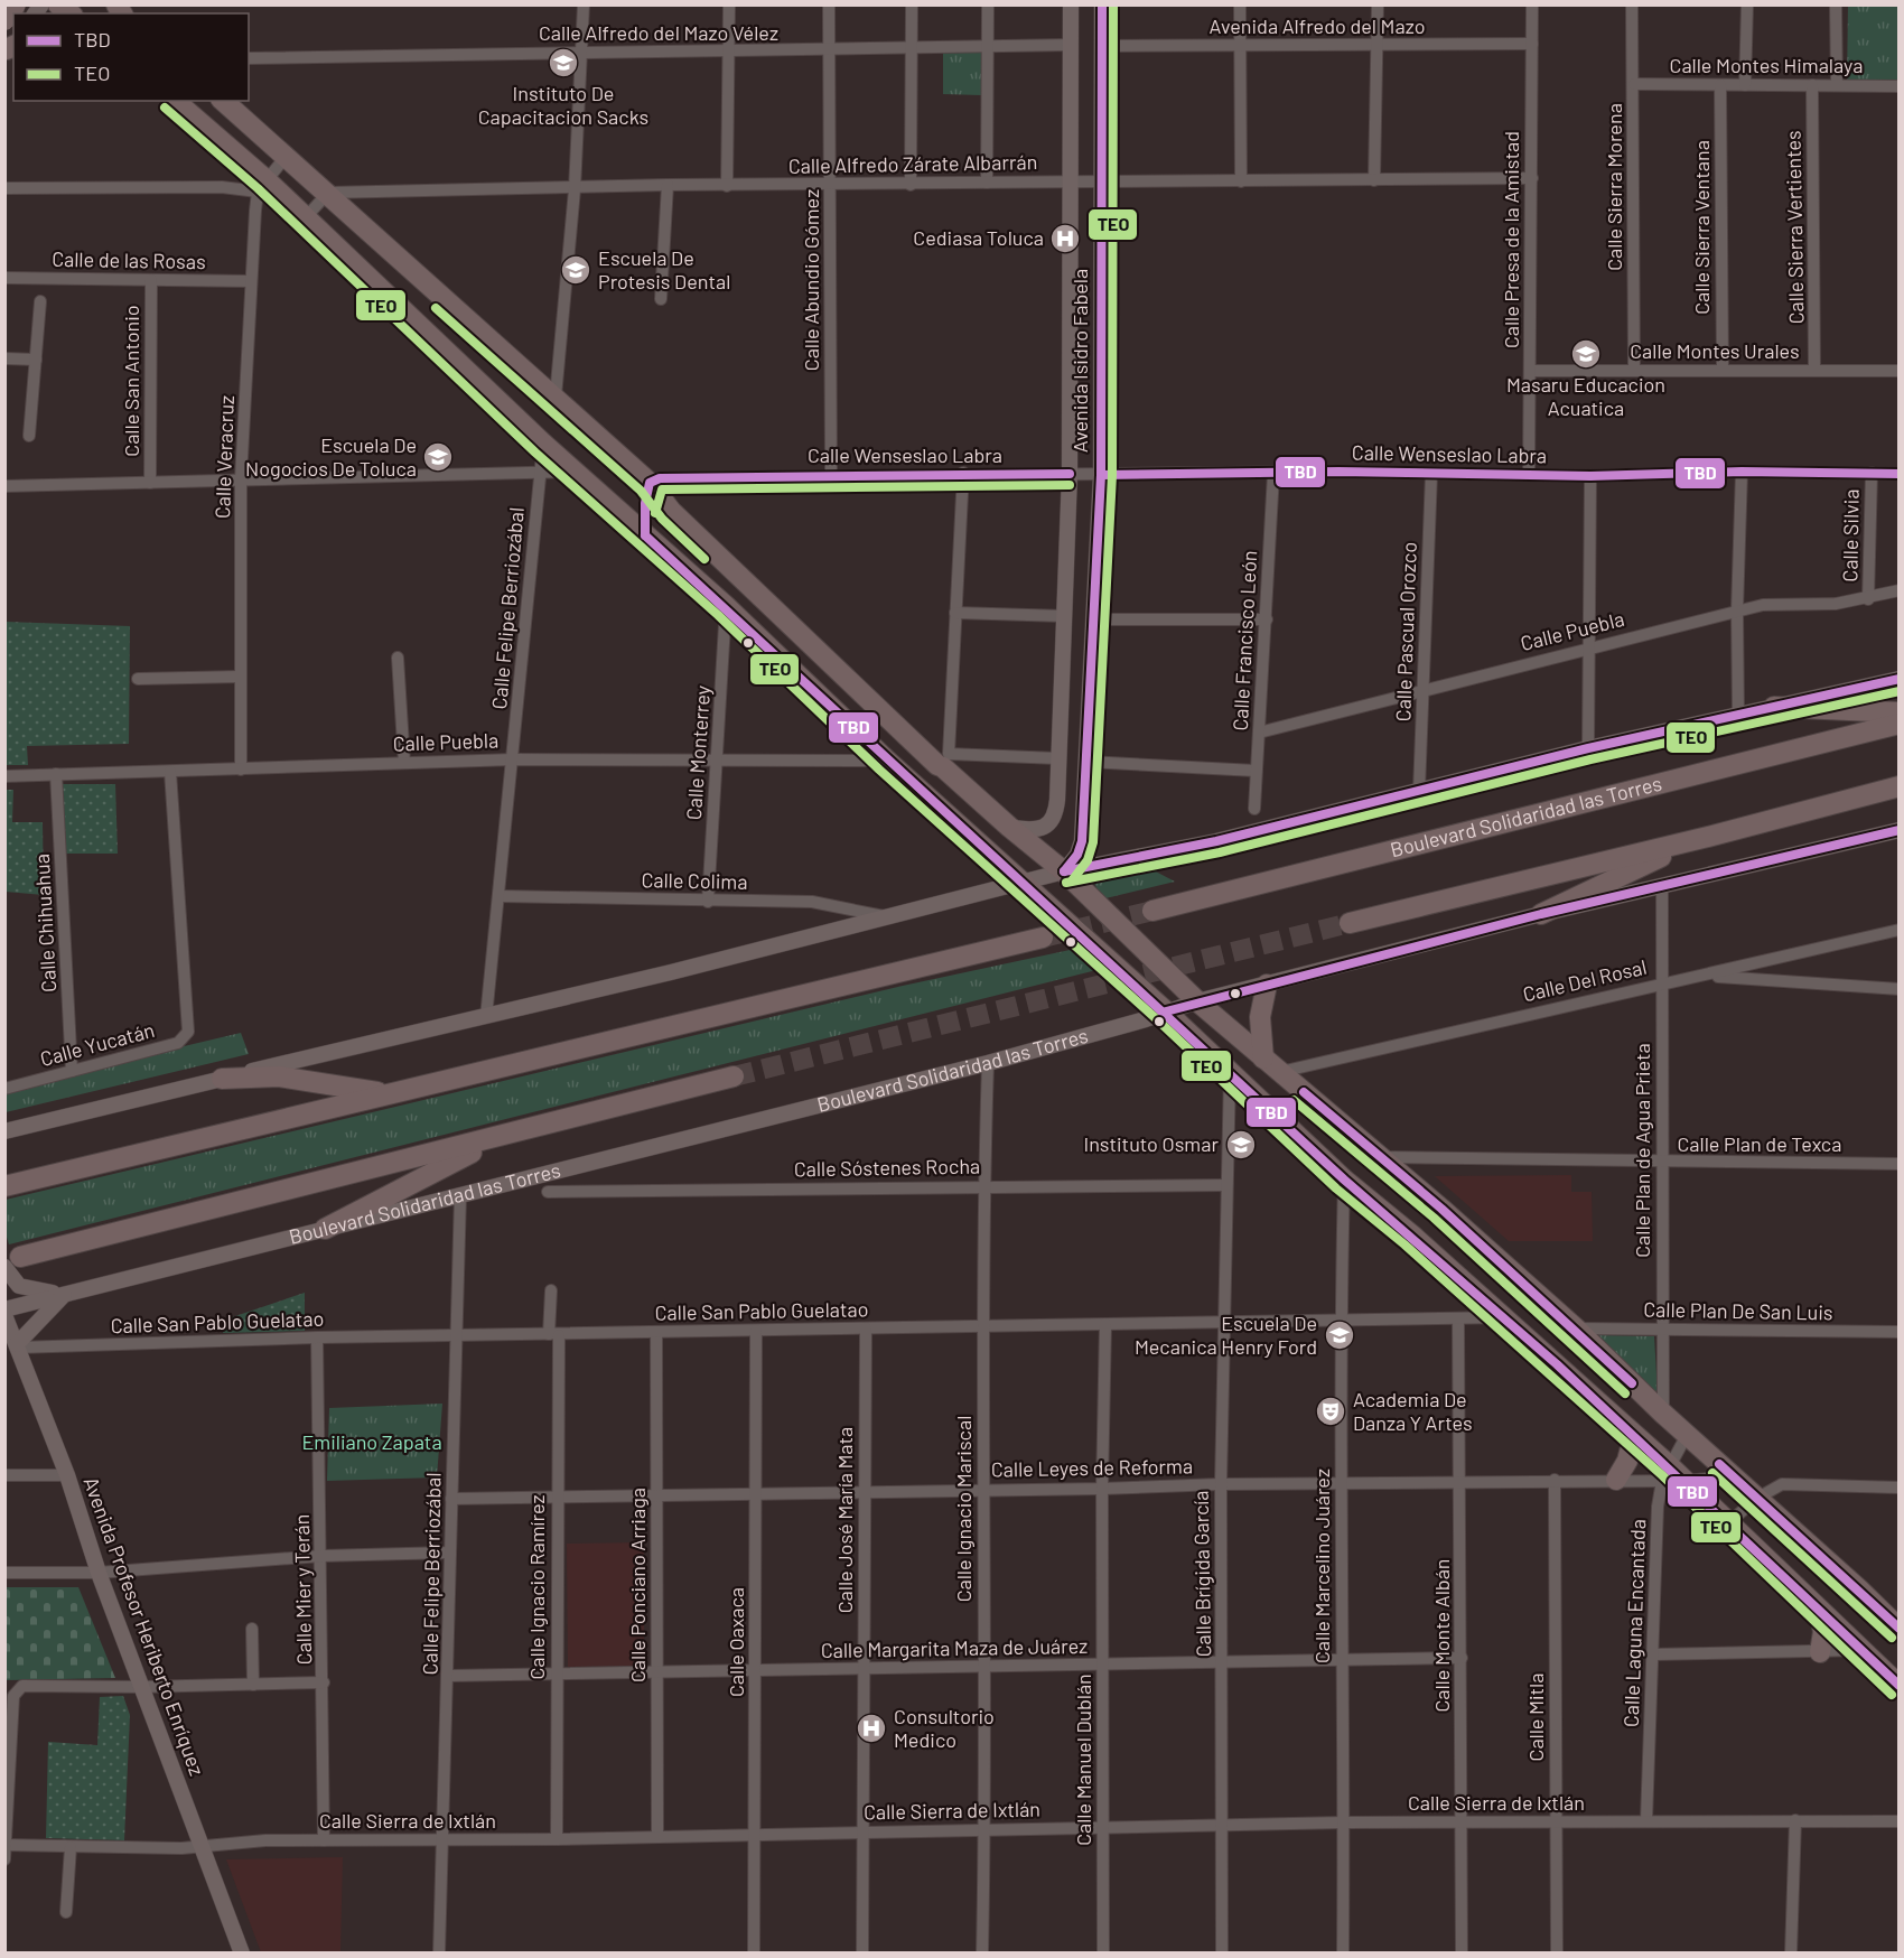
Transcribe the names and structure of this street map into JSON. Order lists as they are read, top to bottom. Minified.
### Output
{"streets":{"highway":["Boulevard Solidaridad las Torres"],"main road":["Avenida Isidro Fabela","Avenida Profesor Heriberto Enríquez"],"street":["Avenida Alfredo del Mazo","Calle Alfredo del Mazo Vélez","Calle Montes Himalaya","Calle Alfredo Zárate Albarrán","Calle Sierra Morena","Calle Sierra Ventana","Calle Sierra Vertientes","Calle Presa de la Amistad","Calle de las Rosas","Calle Abundio Gómez","Calle Montes Urales","Calle San Antonio","Calle Wenseslao Labra","Calle Veracruz","Calle Silvia","Calle Felipe Berriozábal","Calle Pascual Orozco","Calle Puebla","Calle Francisco León","Calle Monterrey","Calle Colima","Calle Chihuahua","Calle Del Rosal","Calle Yucatán","Calle Plan de Texca","Calle Plan de Agua Prieta","Calle Sóstenes Rocha","Calle San Pablo Guelatao","Calle Plan De San Luis","Calle Leyes de Reforma","Calle Ignacio Mariscal","Calle José María Mata","Calle Marcelino Juárez","Calle Brígida García","Calle Ponciano Arriaga","Calle Ignacio Ramírez","Calle Mier y Terán","Calle Laguna Encantada","Calle Monte Albán","Calle Oaxaca","Calle Margarita Maza de Juárez","Calle Mitla","Calle Manuel Dublán","Calle Sierra de Ixtlán"]},"crossings":[["Avenida Alfredo del Mazo","Calle Presa de la Amistad"],["Avenida Alfredo del Mazo","Avenida Isidro Fabela"],["Calle Alfredo del Mazo Vélez","Calle Abundio Gómez"],["Calle Alfredo del Mazo Vélez","Avenida Isidro Fabela"],["Calle Montes Himalaya","Calle Sierra Morena"],["Calle Montes Himalaya","Calle Sierra Ventana"],["Calle Montes Himalaya","Calle Sierra Vertientes"],["Calle Alfredo Zárate Albarrán","Calle Presa de la Amistad"],["Calle Alfredo Zárate Albarrán","Calle Abundio Gómez"],["Calle Alfredo Zárate Albarrán","Avenida Isidro Fabela"],["Calle Sierra Morena","Calle Montes Urales"],["Calle Sierra Ventana","Calle Montes Urales"],["Calle Sierra Vertientes","Calle Montes Urales"],["Calle Presa de la Amistad","Calle Montes Urales"],["Calle Presa de la Amistad","Calle Wenseslao Labra"],["Calle de las Rosas","Calle San Antonio"],["Calle de las Rosas","Calle Veracruz"],["Calle Abundio Gómez","Calle Wenseslao Labra"],["Avenida Isidro Fabela","Calle Wenseslao Labra"],["Calle Wenseslao Labra","Calle Silvia"],["Calle Wenseslao Labra","Calle Pascual Orozco"],["Calle Wenseslao Labra","Calle Francisco León"],["Calle Veracruz","Calle Puebla"],["Calle Silvia","Calle Puebla"],["Calle Felipe Berriozábal","Calle Puebla"],["Calle Felipe Berriozábal","Boulevard Solidaridad las Torres"],["Calle Felipe Berriozábal","Calle Colima"],["Calle Felipe Berriozábal","Calle San Pablo Guelatao"],["Calle Felipe Berriozábal","Calle Leyes de Reforma"],["Calle Felipe Berriozábal","Calle Margarita Maza de Juárez"],["Calle Felipe Berriozábal","Calle Sierra de Ixtlán"],["Calle Pascual Orozco","Calle Puebla"],["Calle Puebla","Calle Francisco León"],["Calle Puebla","Calle Monterrey"],["Calle Puebla","Calle Chihuahua"],["Calle Puebla","Calle Yucatán"],["Calle Monterrey","Calle Colima"],["Boulevard Solidaridad las Torres","Calle Plan de Agua Prieta"],["Boulevard Solidaridad las Torres","Calle Ignacio Mariscal"],["Boulevard Solidaridad las Torres","Avenida Profesor Heriberto Enríquez"],["Calle Chihuahua","Calle Yucatán"],["Calle Del Rosal","Calle Plan de Agua Prieta"],["Calle Plan de Texca","Calle Plan de Agua Prieta"],["Calle Plan de Agua Prieta","Calle Plan De San Luis"],["Calle Sóstenes Rocha","Calle Ignacio Mariscal"],["Calle Sóstenes Rocha","Calle Brígida García"],["Calle San Pablo Guelatao","Calle Ignacio Mariscal"],["Calle San Pablo Guelatao","Calle José María Mata"],["Calle San Pablo Guelatao","Calle Marcelino Juárez"],["Calle San Pablo Guelatao","Calle Brígida García"],["Calle San Pablo Guelatao","Calle Ponciano Arriaga"],["Calle San Pablo Guelatao","Calle Ignacio Ramírez"],["Calle San Pablo Guelatao","Calle Mier y Terán"],["Calle San Pablo Guelatao","Avenida Profesor Heriberto Enríquez"],["Calle San Pablo Guelatao","Calle Monte Albán"],["Calle San Pablo Guelatao","Calle Oaxaca"],["Calle San Pablo Guelatao","Calle Manuel Dublán"],["Calle Leyes de Reforma","Calle Ignacio Mariscal"],["Calle Leyes de Reforma","Calle José María Mata"],["Calle Leyes de Reforma","Calle Marcelino Juárez"],["Calle Leyes de Reforma","Calle Brígida García"],["Calle Leyes de Reforma","Calle Ponciano Arriaga"],["Calle Leyes de Reforma","Calle Ignacio Ramírez"],["Calle Leyes de Reforma","Calle Laguna Encantada"],["Calle Leyes de Reforma","Calle Monte Albán"],["Calle Leyes de Reforma","Calle Oaxaca"],["Calle Leyes de Reforma","Calle Mitla"],["Calle Leyes de Reforma","Calle Manuel Dublán"],["Calle Ignacio Mariscal","Calle Margarita Maza de Juárez"],["Calle Ignacio Mariscal","Calle Sierra de Ixtlán"],["Calle José María Mata","Calle Margarita Maza de Juárez"],["Calle José María Mata","Calle Sierra de Ixtlán"],["Calle Marcelino Juárez","Calle Margarita Maza de Juárez"],["Calle Marcelino Juárez","Calle Sierra de Ixtlán"],["Calle Brígida García","Calle Margarita Maza de Juárez"],["Calle Brígida García","Calle Sierra de Ixtlán"],["Calle Ponciano Arriaga","Calle Margarita Maza de Juárez"],["Calle Ponciano Arriaga","Calle Sierra de Ixtlán"],["Calle Ignacio Ramírez","Calle Margarita Maza de Juárez"],["Calle Ignacio Ramírez","Calle Sierra de Ixtlán"],["Calle Mier y Terán","Calle Sierra de Ixtlán"],["Calle Laguna Encantada","Calle Sierra de Ixtlán"],["Avenida Profesor Heriberto Enríquez","Calle Sierra de Ixtlán"],["Calle Monte Albán","Calle Margarita Maza de Juárez"],["Calle Monte Albán","Calle Sierra de Ixtlán"],["Calle Oaxaca","Calle Margarita Maza de Juárez"],["Calle Oaxaca","Calle Sierra de Ixtlán"],["Calle Margarita Maza de Juárez","Calle Manuel Dublán"],["Calle Mitla","Calle Sierra de Ixtlán"],["Calle Manuel Dublán","Calle Sierra de Ixtlán"]],"parks":["Emiliano Zapata"],"places":{"school or university":["Instituto De Capacitacion Sacks","Escuela De Protesis Dental","Masaru Educacion Acuatica","Escuela De Nogocios De Toluca","Instituto Osmar","Escuela De Mecanica Henry Ford"],"hospital":["Cediasa Toluca","Consultorio Medico"],"theatre":["Academia De Danza Y Artes"]},"lines":["transit line TBD","transit line TEO"],"legend":["TBD","TEO"]}
